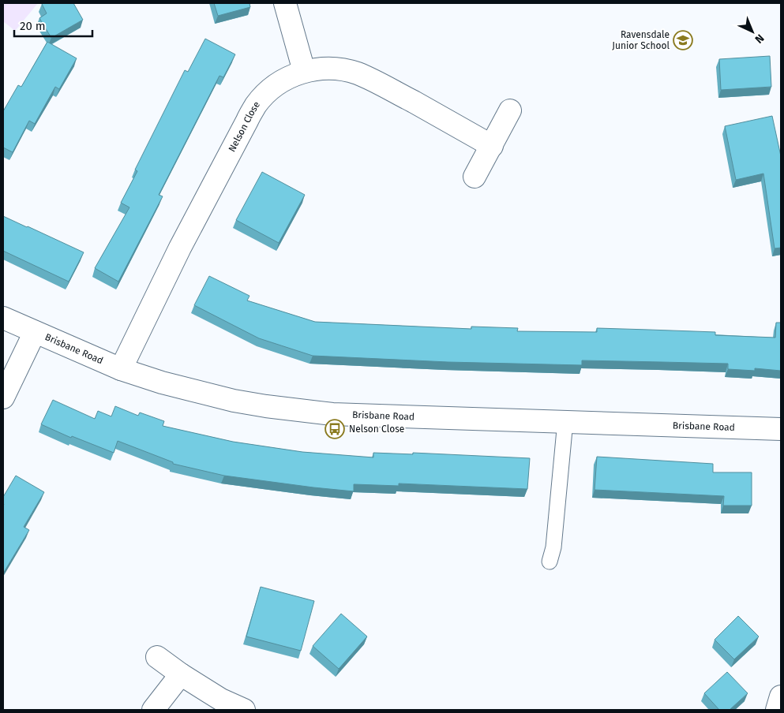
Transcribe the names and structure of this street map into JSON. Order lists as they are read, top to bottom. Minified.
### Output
{"streets":{"street":["Nelson Close","Brisbane Road"]},"crossings":[["Nelson Close","Brisbane Road"]],"places":{"school or university":["Ravensdale Junior School"],"bus stop":["Nelson Close"]},"scale_bar":"20 m","north":"bottom right"}
